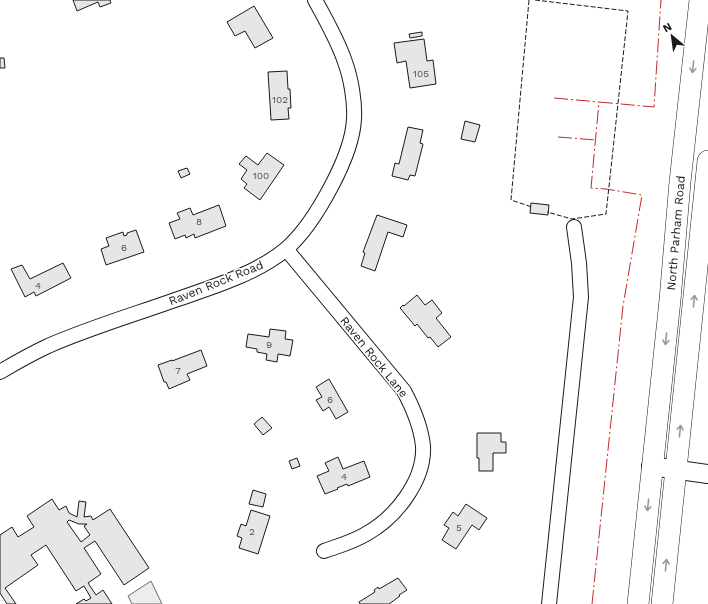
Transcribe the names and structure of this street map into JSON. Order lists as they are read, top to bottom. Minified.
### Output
{"streets":{"highway":["North Parham Road"],"street":["Raven Rock Road","Raven Rock Lane"]},"crossings":[["Raven Rock Road","Raven Rock Lane"]],"house_numbers":["105","102","100","8","6","4","9","7","6","4","5","2"],"north":"top left"}
